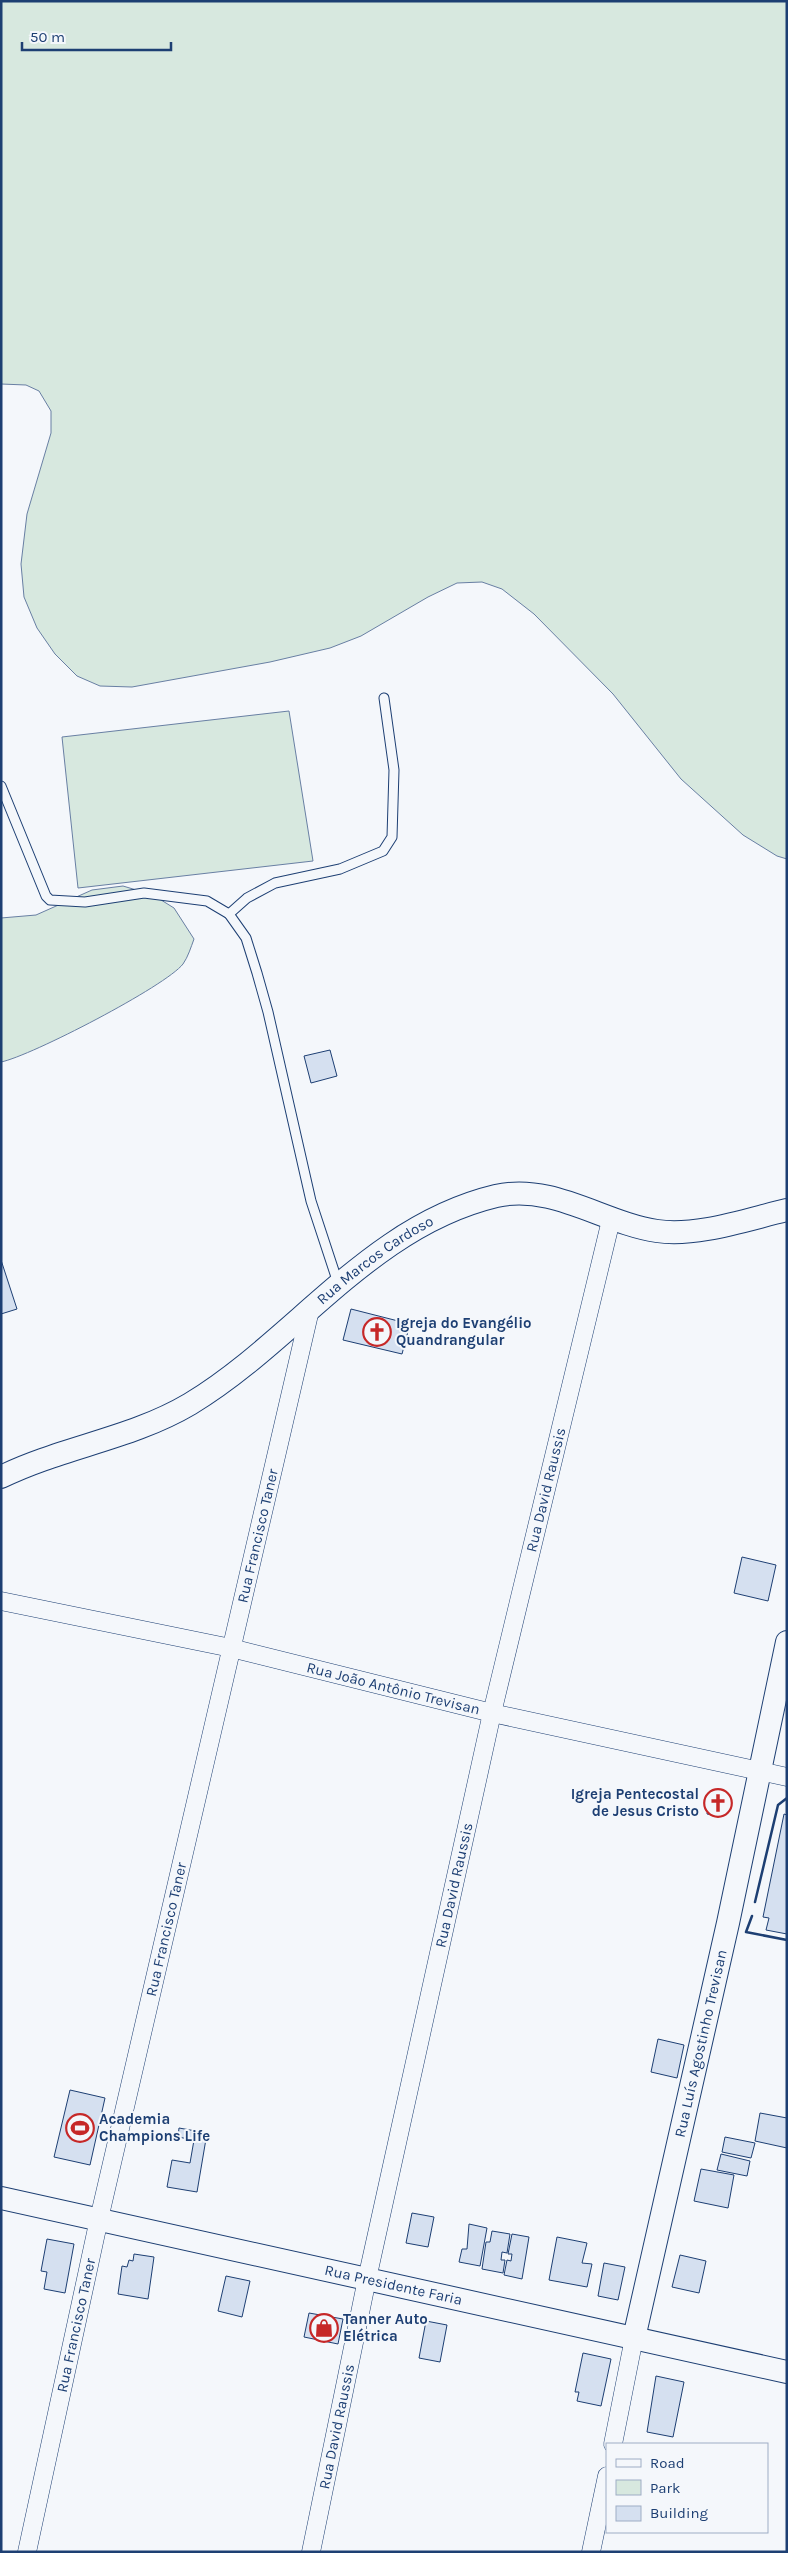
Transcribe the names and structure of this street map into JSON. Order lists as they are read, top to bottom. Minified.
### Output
{"streets":{"street":["Rua Marcos Cardoso","Rua David Raussis","Rua Francisco Taner","Rua João Antônio Trevisan","Rua Luís Agostinho Trevisan","Rua Presidente Faria"]},"crossings":[["Rua Marcos Cardoso","Rua David Raussis"],["Rua Marcos Cardoso","Rua Francisco Taner"],["Rua David Raussis","Rua João Antônio Trevisan"],["Rua David Raussis","Rua Presidente Faria"],["Rua Francisco Taner","Rua João Antônio Trevisan"],["Rua Francisco Taner","Rua Presidente Faria"],["Rua João Antônio Trevisan","Rua Luís Agostinho Trevisan"],["Rua Luís Agostinho Trevisan","Rua Presidente Faria"]],"places":{"church":["Igreja do Evangélio Quandrangular","Igreja Pentecostal de Jesus Cristo"],"sports":["Academia Champions Life"],"shop":["Tanner Auto Elétrica"]},"legend":["Road","Park","Building"],"scale_bar":"50 m"}
